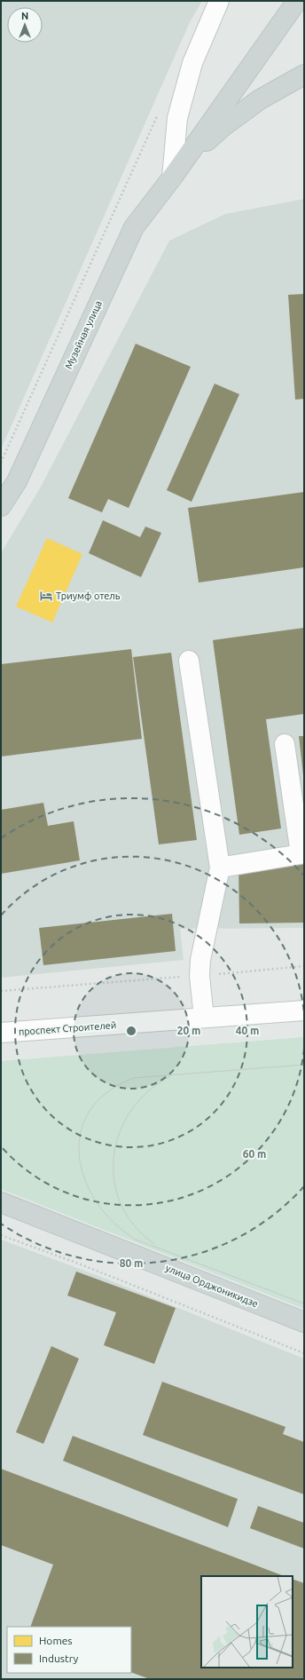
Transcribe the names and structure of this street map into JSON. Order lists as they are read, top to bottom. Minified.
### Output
{"streets":{"main road":["Музейная улица","улица Орджоникидзе"],"street":["проспект Строителей"]},"places":{"hotel":["Триумф отель"]},"legend":["Homes","Industry"],"north":"top","rings":["20 m","40 m","60 m","80 m"]}
